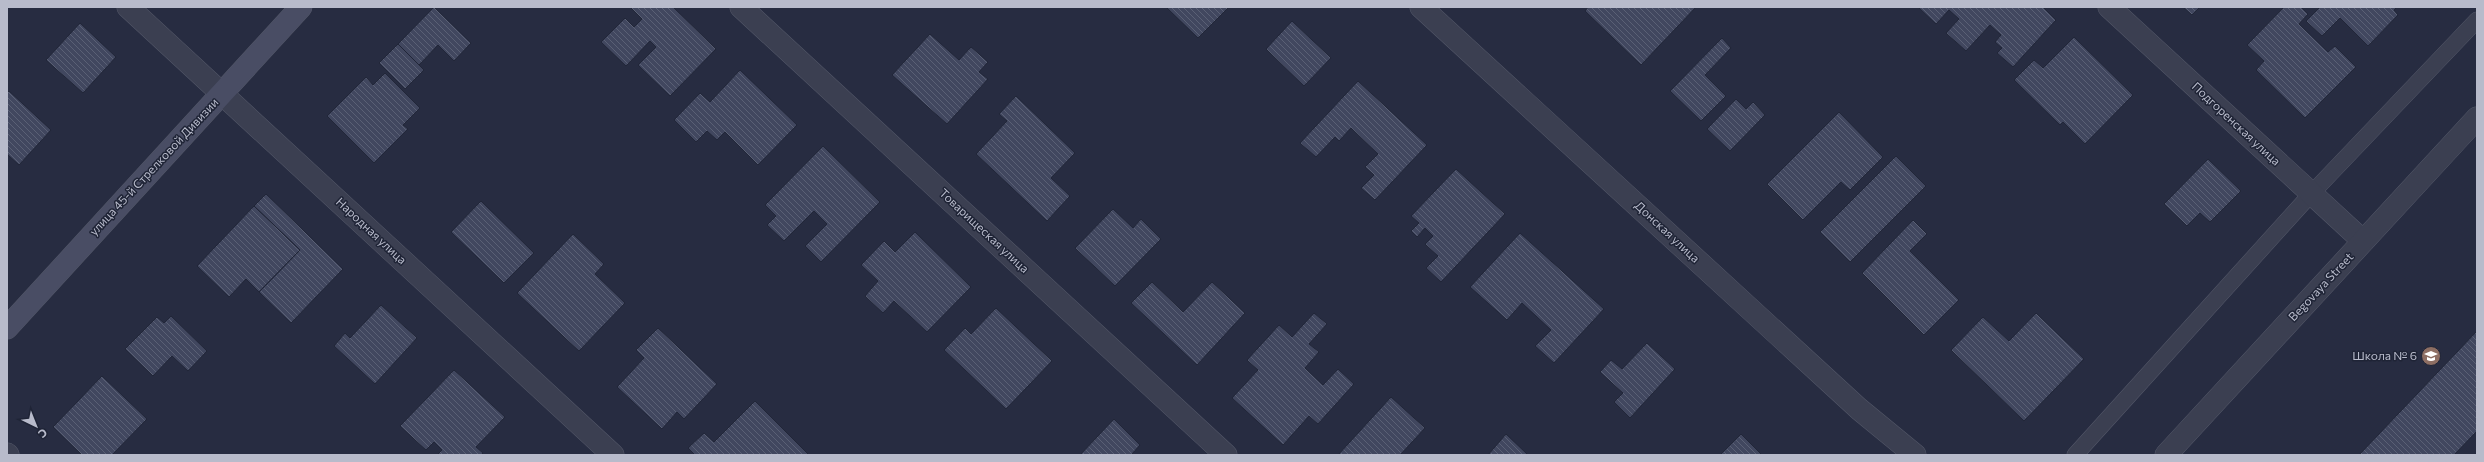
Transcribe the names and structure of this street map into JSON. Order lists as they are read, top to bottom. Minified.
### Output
{"streets":{"main road":["улица 45-й Стрелковой Дивизии"],"street":["Подгоренская улица","Народная улица","Товарищеская улица","Донская улица","Begovaya Street"]},"crossings":[["Подгоренская улица","Begovaya Street"],["улица 45-й Стрелковой Дивизии","Народная улица"]],"places":{"school or university":["Школа № 6"]},"north":"bottom right"}
